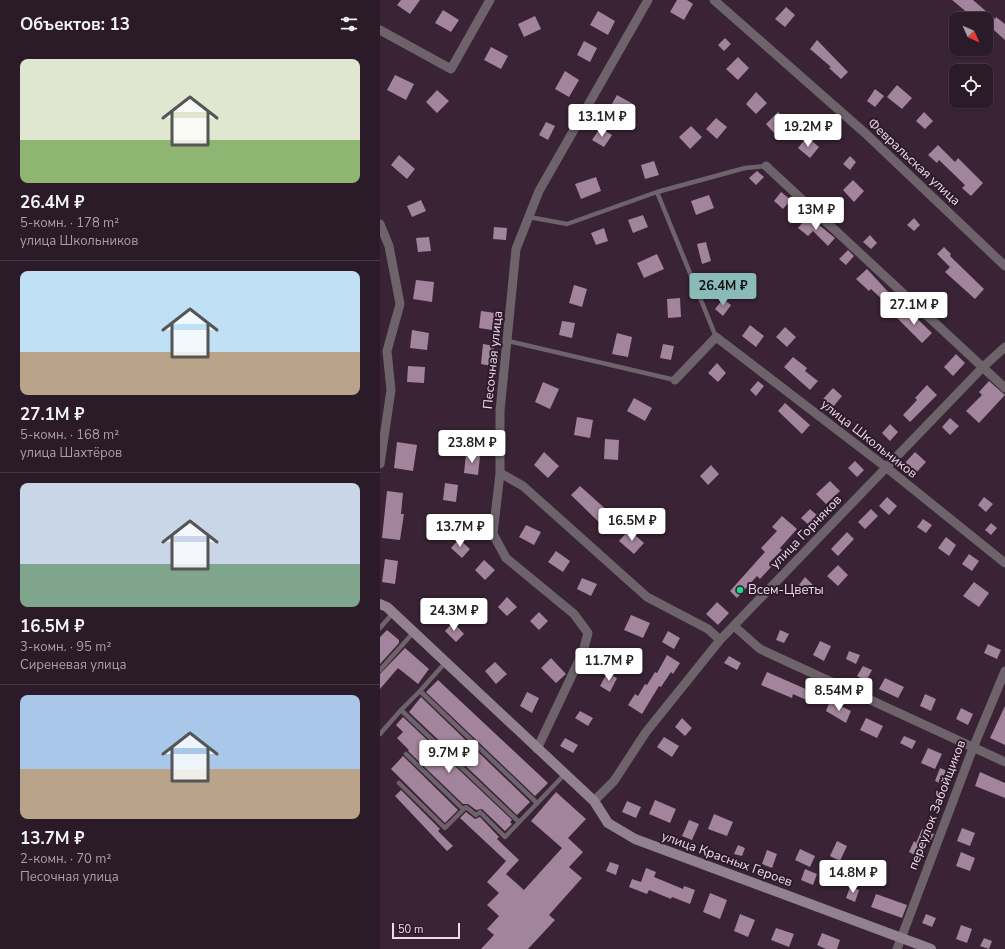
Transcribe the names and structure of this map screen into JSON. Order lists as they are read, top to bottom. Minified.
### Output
{"streets":{"main road":["улица Красных Героев"],"street":["Февральская улица","Песочная улица","улица Школьников","улица Горняков","переулок Забойщиков"]},"crossings":[["Песочная улица","улица Красных Героев"],["улица Школьников","улица Горняков"],["улица Горняков","улица Красных Героев"],["переулок Забойщиков","улица Красных Героев"]],"places":["Всем-Цветы"],"scale_bar":"50 m","north":"bottom right","page":{"heading":"Объектов: 13","list":[{"name":"26.4M ₽","note":"5-комн. · 178 m² · улица Школьников"},{"name":"27.1M ₽","note":"5-комн. · 168 m² · улица Шахтёров"},{"name":"16.5M ₽","note":"3-комн. · 95 m² · Сиреневая улица"},{"name":"13.7M ₽","note":"2-комн. · 70 m² · Песочная улица"}],"price":["13.1M ₽","19.2M ₽","13M ₽","26.4M ₽","27.1M ₽","23.8M ₽","16.5M ₽","13.7M ₽","24.3M ₽","11.7M ₽","8.54M ₽","9.7M ₽","14.8M ₽"],"scale":"50 m"}}
